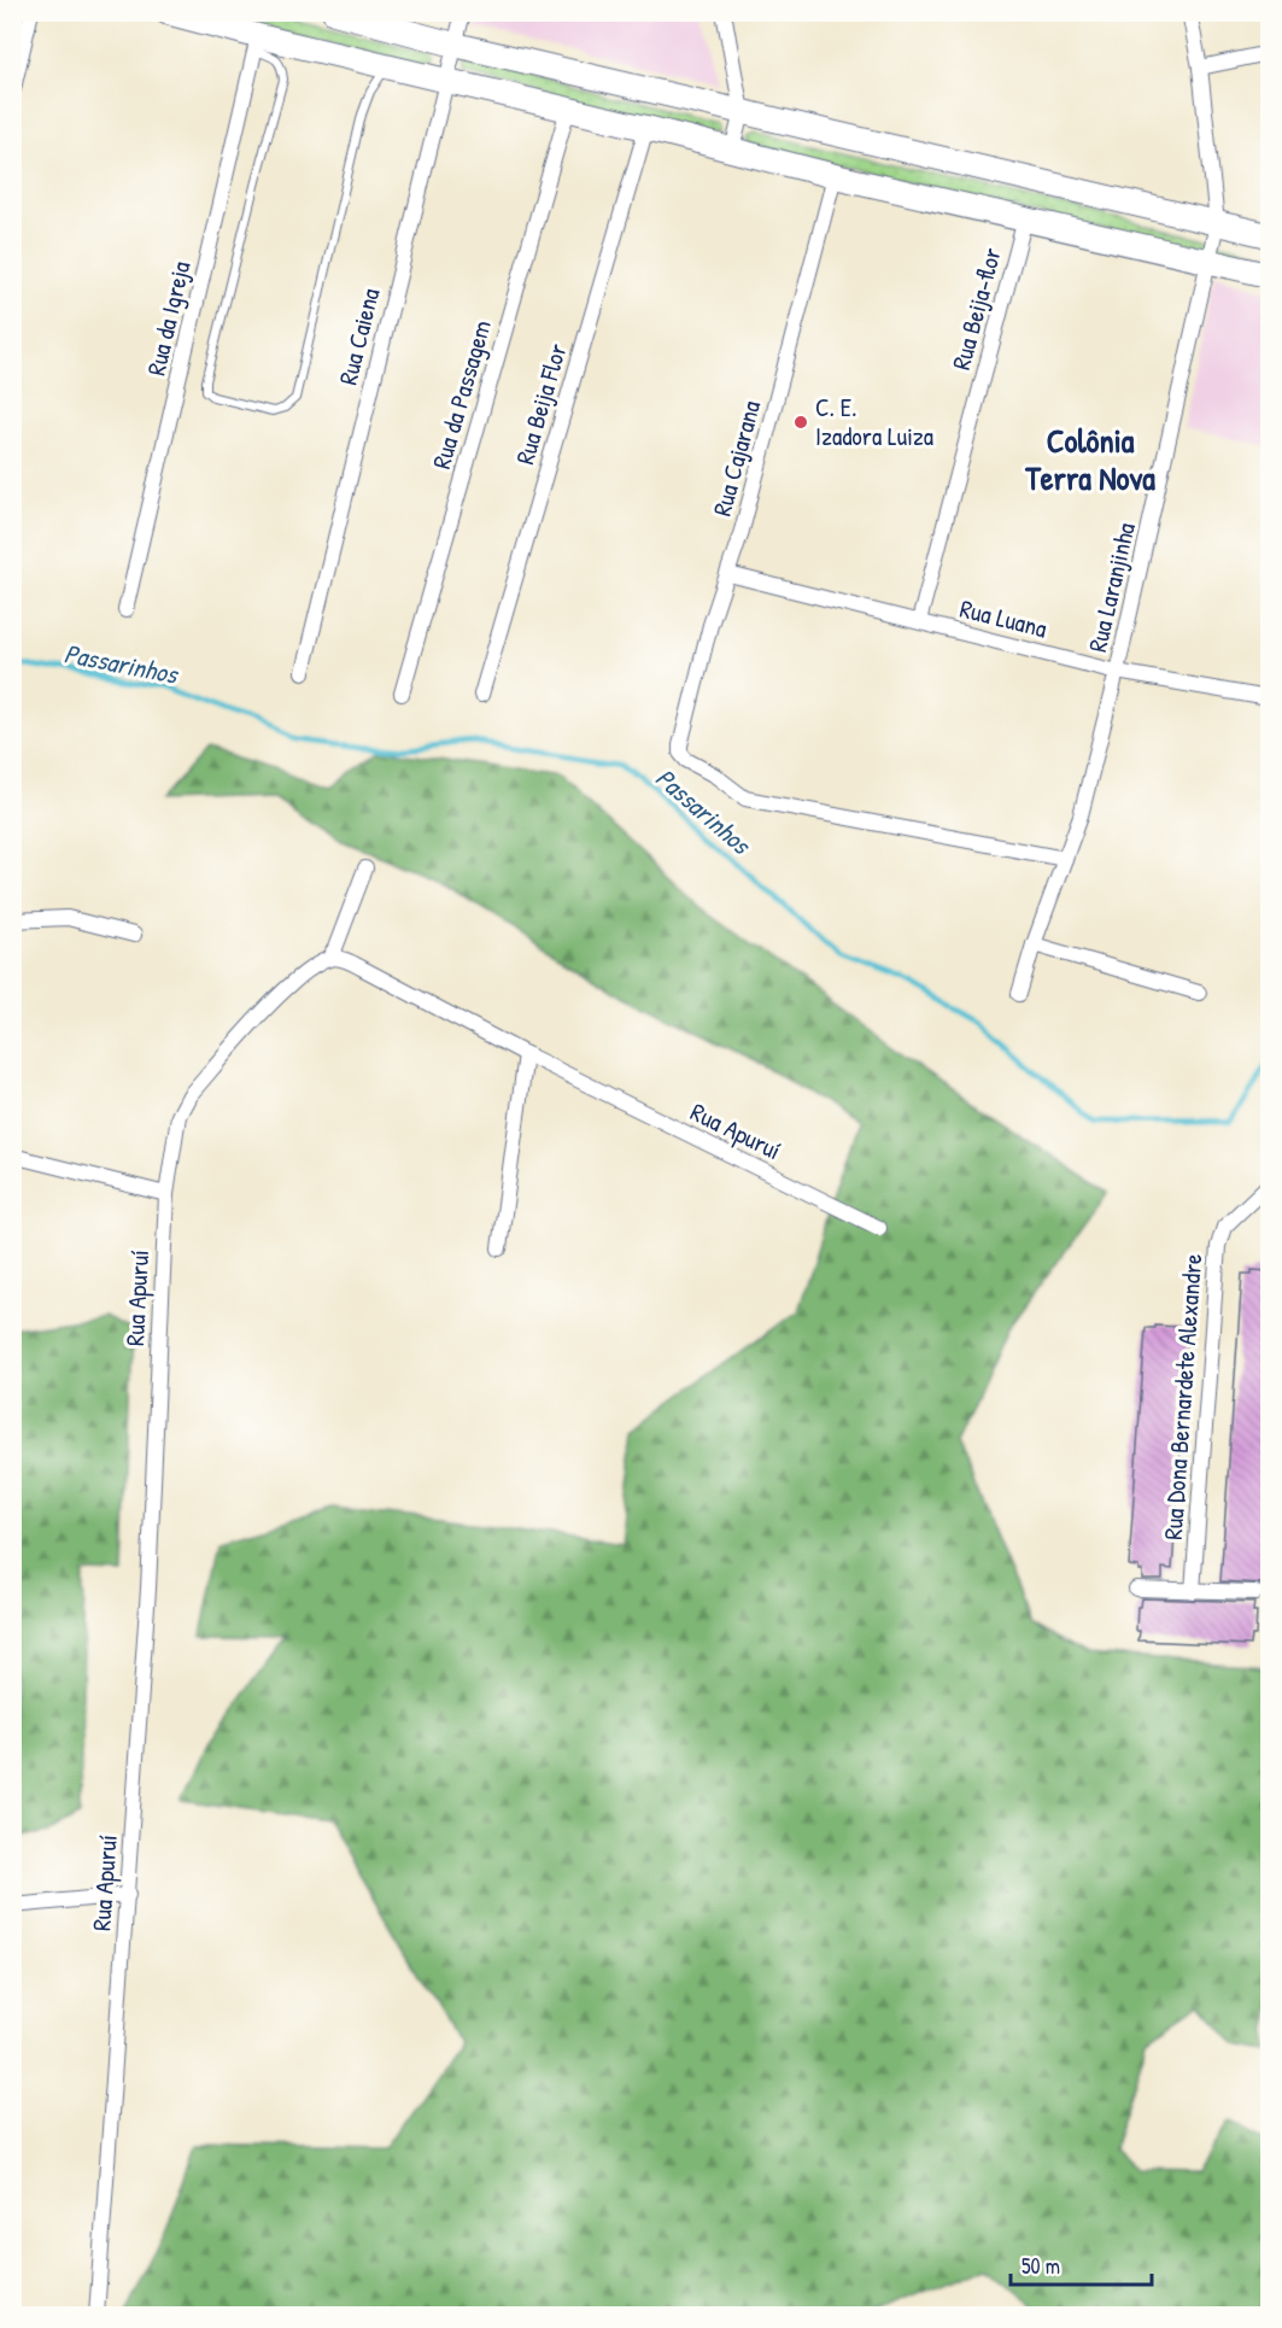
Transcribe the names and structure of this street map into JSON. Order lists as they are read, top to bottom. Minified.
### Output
{"streets":{"street":["Rua Beija-flor","Rua da Igreja","Rua Caiena","Rua da Passagem","Rua Beija Flor","Rua Cajarana","Rua Laranjinha","Rua Luana","Rua Apuruí","Rua Dona Bernardete Alexandre"]},"crossings":[["Rua Beija-flor","Rua Luana"],["Rua Cajarana","Rua Laranjinha"],["Rua Cajarana","Rua Luana"],["Rua Laranjinha","Rua Luana"]],"districts":["Colônia Terra Nova"],"water":["Passarinhos"],"places":["C. E. Izadora Luiza"],"scale_bar":"50 m"}
